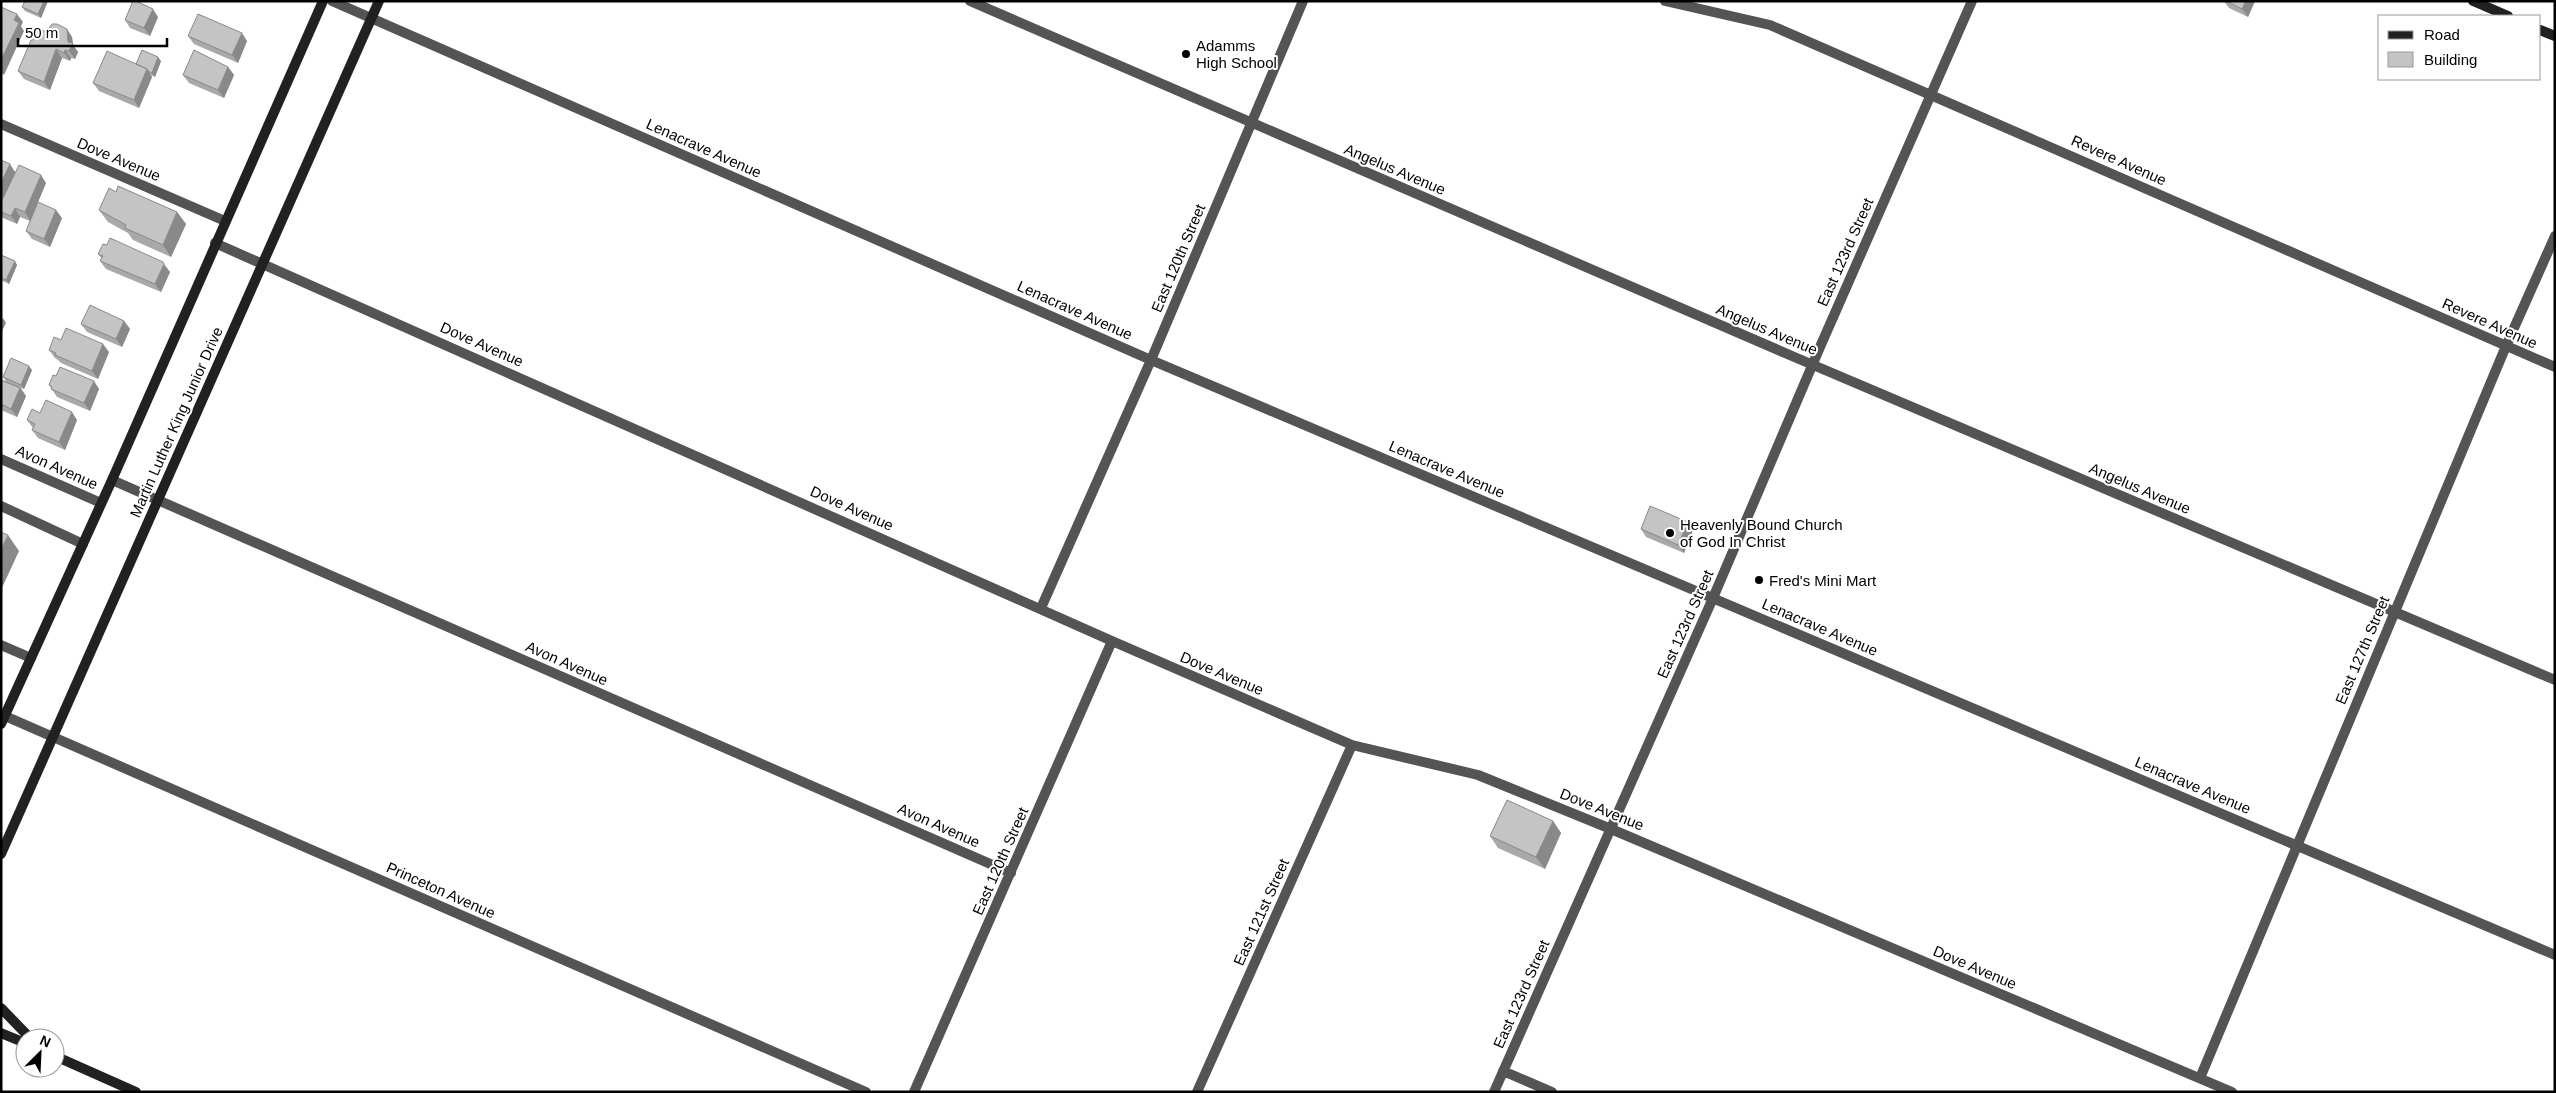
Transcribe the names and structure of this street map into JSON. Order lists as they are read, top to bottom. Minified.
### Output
{"streets":{"main road":["Martin Luther King Junior Drive"],"street":["Lenacrave Avenue","Dove Avenue","Revere Avenue","Angelus Avenue","East 123rd Street","East 120th Street","Avon Avenue","East 127th Street","Princeton Avenue","East 121st Street"]},"crossings":[["Lenacrave Avenue","East 123rd Street"],["Lenacrave Avenue","East 120th Street"],["Lenacrave Avenue","Martin Luther King Junior Drive"],["Lenacrave Avenue","East 127th Street"],["Dove Avenue","East 123rd Street"],["Dove Avenue","East 120th Street"],["Dove Avenue","Martin Luther King Junior Drive"],["Dove Avenue","East 127th Street"],["Dove Avenue","East 121st Street"],["Revere Avenue","East 123rd Street"],["Revere Avenue","East 127th Street"],["Angelus Avenue","East 123rd Street"],["Angelus Avenue","East 120th Street"],["Angelus Avenue","East 127th Street"],["East 120th Street","Avon Avenue"],["Martin Luther King Junior Drive","Avon Avenue"],["Martin Luther King Junior Drive","Princeton Avenue"]],"places":["Adamms High School","Heavenly Bound Church of God In Christ","Fred's Mini Mart"],"legend":["Road","Building"],"scale_bar":"50 m","north":"top right"}
